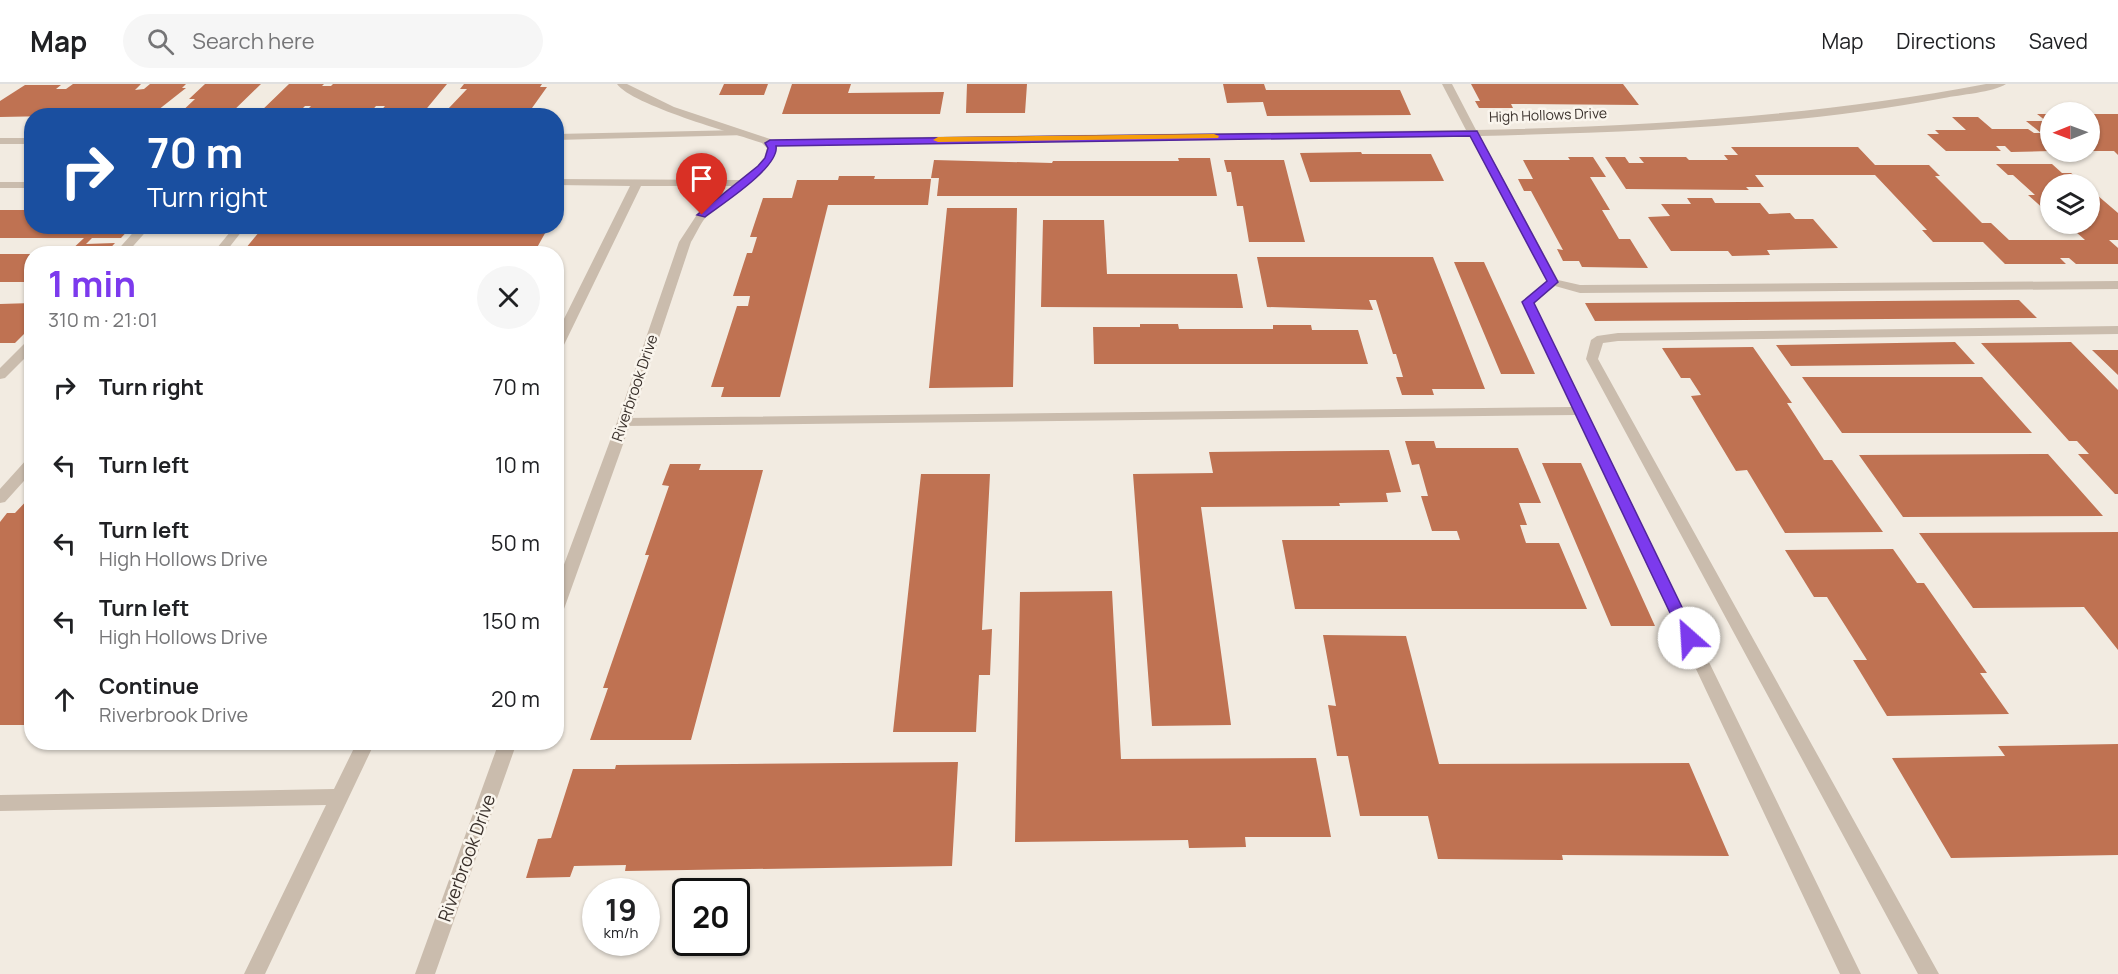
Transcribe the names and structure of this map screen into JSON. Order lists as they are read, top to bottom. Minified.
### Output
{"streets":{"street":["High Hollows Drive","Riverbrook Drive"]},"north":"left","page":{"header":"Map","search":"Search here","nav":["Map","Directions","Saved"],"turn":["70 m","Turn right"],"heading":["1 min","310 m · 21:01"],"list":[{"name":"Turn right","value":"70 m"},{"name":"Turn left","value":"10 m"},{"name":"Turn left","note":"High Hollows Drive","value":"50 m"},{"name":"Turn left","note":"High Hollows Drive","value":"150 m"},{"name":"Continue","note":"Riverbrook Drive","value":"20 m"}],"speed":"19 km/h","limit":"20"}}
